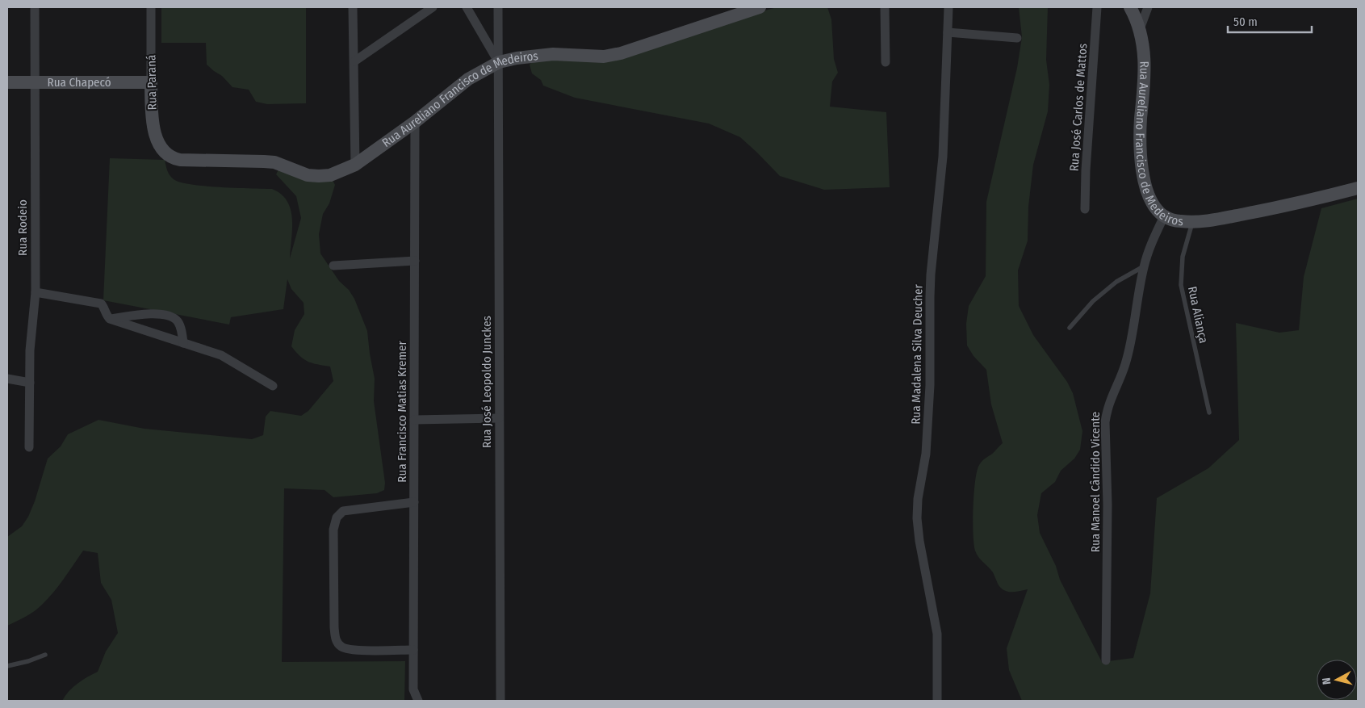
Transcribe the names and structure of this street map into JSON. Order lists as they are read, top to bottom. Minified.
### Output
{"streets":{"street":["Rua Chapecó","Rua Paraná","Rua Aureliano Francisco de Medeiros","Rua José Carlos de Mattos","Rua Rodeio","Rua Madalena Silva Deucher","Rua José Leopoldo Junckes","Rua Francisco Matias Kremer","Rua Manoel Cândido Vicente"],"lane":["Rua Aliança"]},"crossings":[["Rua Chapecó","Rua Paraná"],["Rua Chapecó","Rua Rodeio"],["Rua Paraná","Rua Aureliano Francisco de Medeiros"],["Rua Aureliano Francisco de Medeiros","Rua Aliança"],["Rua Aureliano Francisco de Medeiros","Rua José Leopoldo Junckes"],["Rua Aureliano Francisco de Medeiros","Rua Francisco Matias Kremer"],["Rua Aureliano Francisco de Medeiros","Rua Manoel Cândido Vicente"]],"scale_bar":"50 m","north":"left"}
